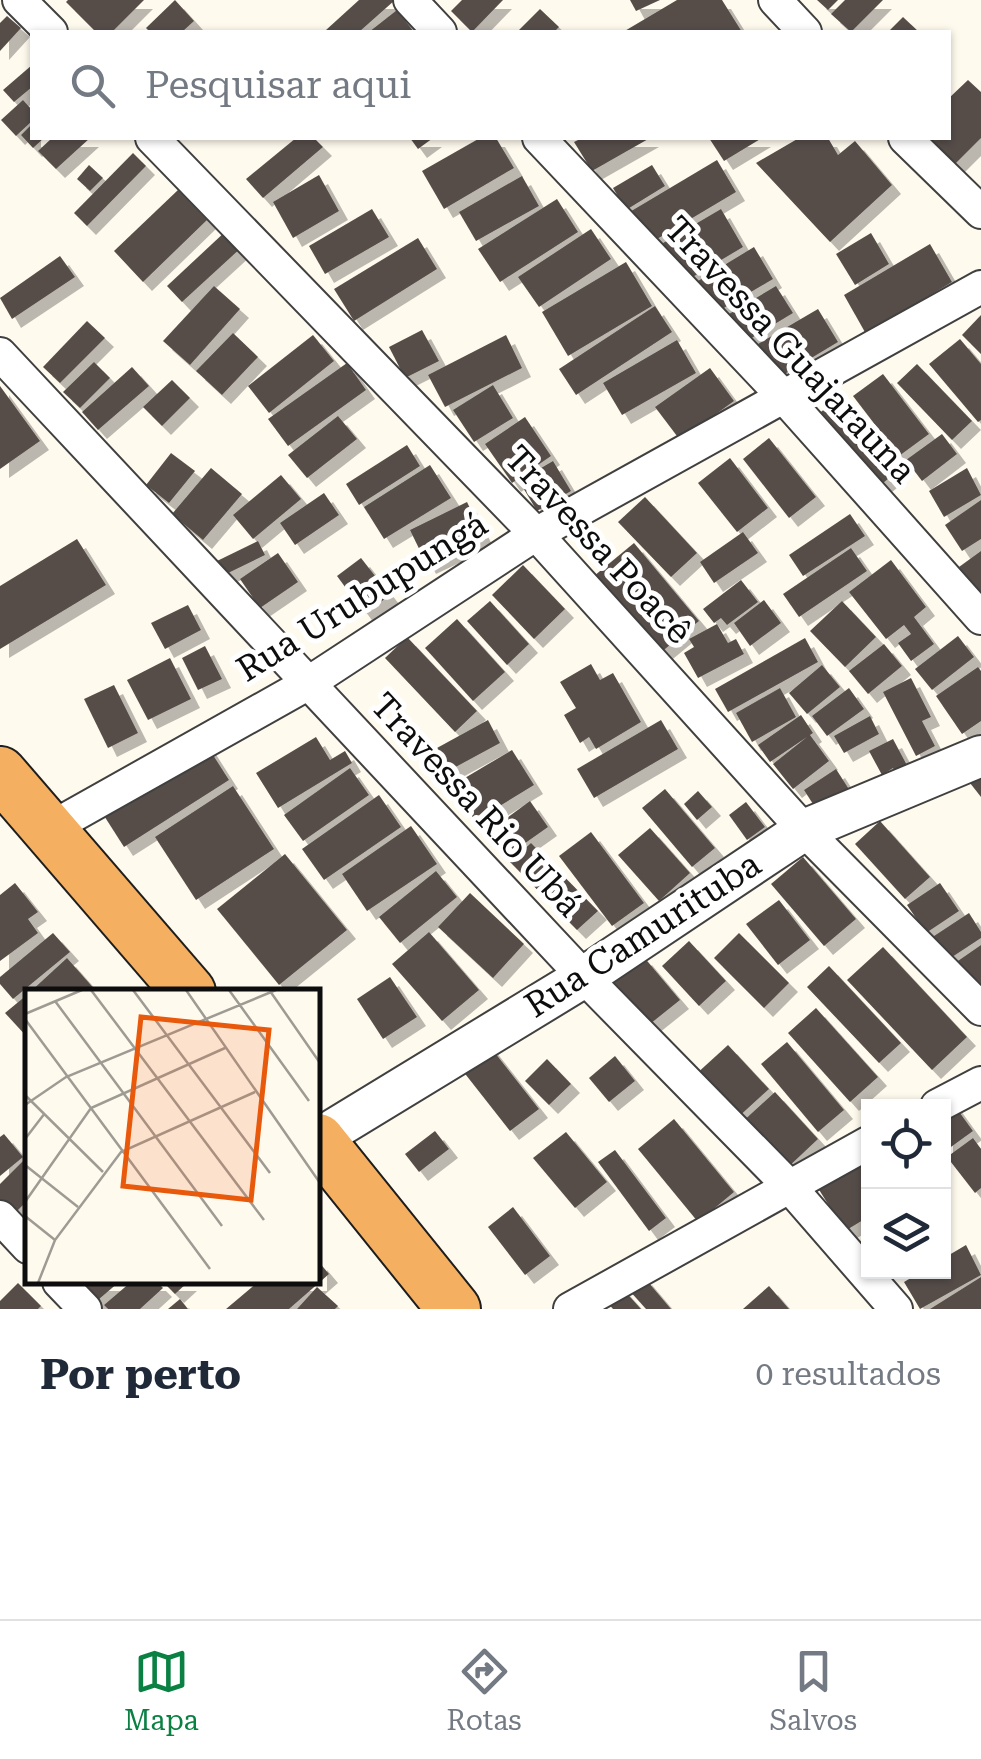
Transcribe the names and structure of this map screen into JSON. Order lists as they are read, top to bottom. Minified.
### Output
{"streets":{"street":["Travessa Guajarauna","Travessa Poacê","Rua Urubupungá","Travessa Rio Ubá","Rua Camurituba"]},"crossings":[["Travessa Guajarauna","Rua Urubupungá"],["Travessa Poacê","Rua Urubupungá"],["Travessa Poacê","Rua Camurituba"],["Rua Urubupungá","Travessa Rio Ubá"],["Travessa Rio Ubá","Rua Camurituba"]],"page":{"search":"Pesquisar aqui","heading":["Por perto","0 resultados"],"nav":["Mapa","Rotas","Salvos"]}}
